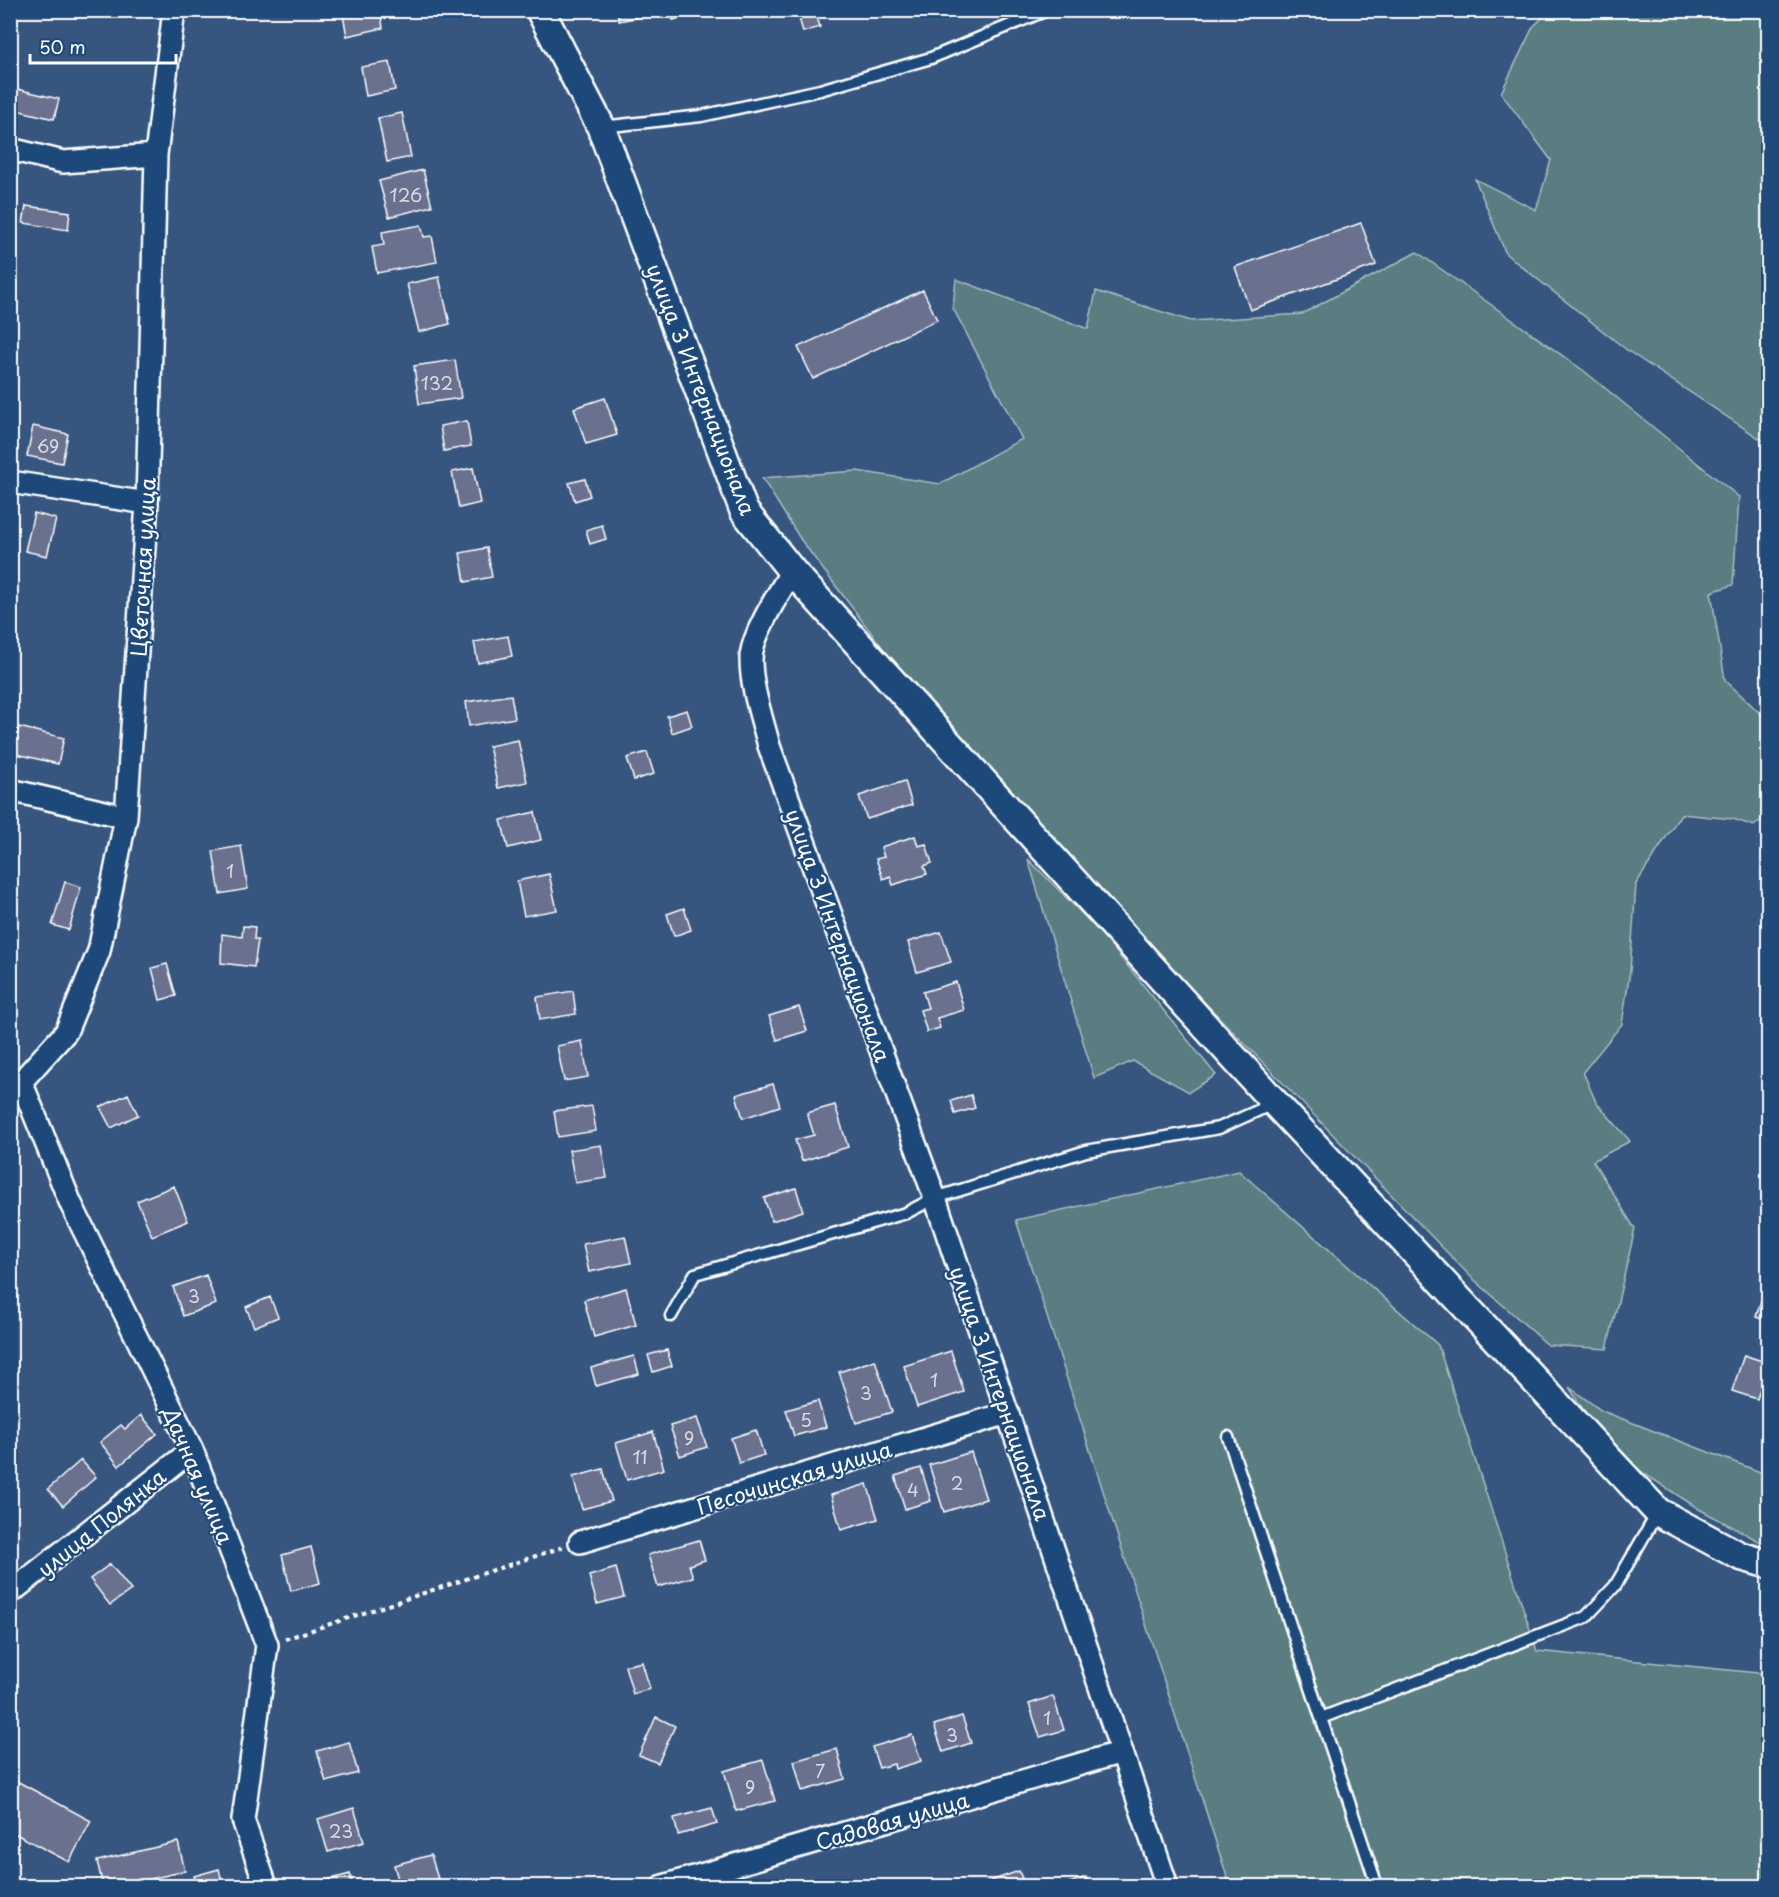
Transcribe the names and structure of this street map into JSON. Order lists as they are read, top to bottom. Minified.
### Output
{"streets":{"street":["улица 3 Интернационала","Цветочная улица","Дачная улица","Песочинская улица","улица Полянка","Садовая улица"]},"crossings":[["улица 3 Интернационала","Песочинская улица"],["улица 3 Интернационала","Садовая улица"],["Цветочная улица","Дачная улица"],["Дачная улица","улица Полянка"]],"house_numbers":["126","132","69","1","3","1","3","5","9","11","2","4","1","3","7","9","23"],"scale_bar":"50 m"}
